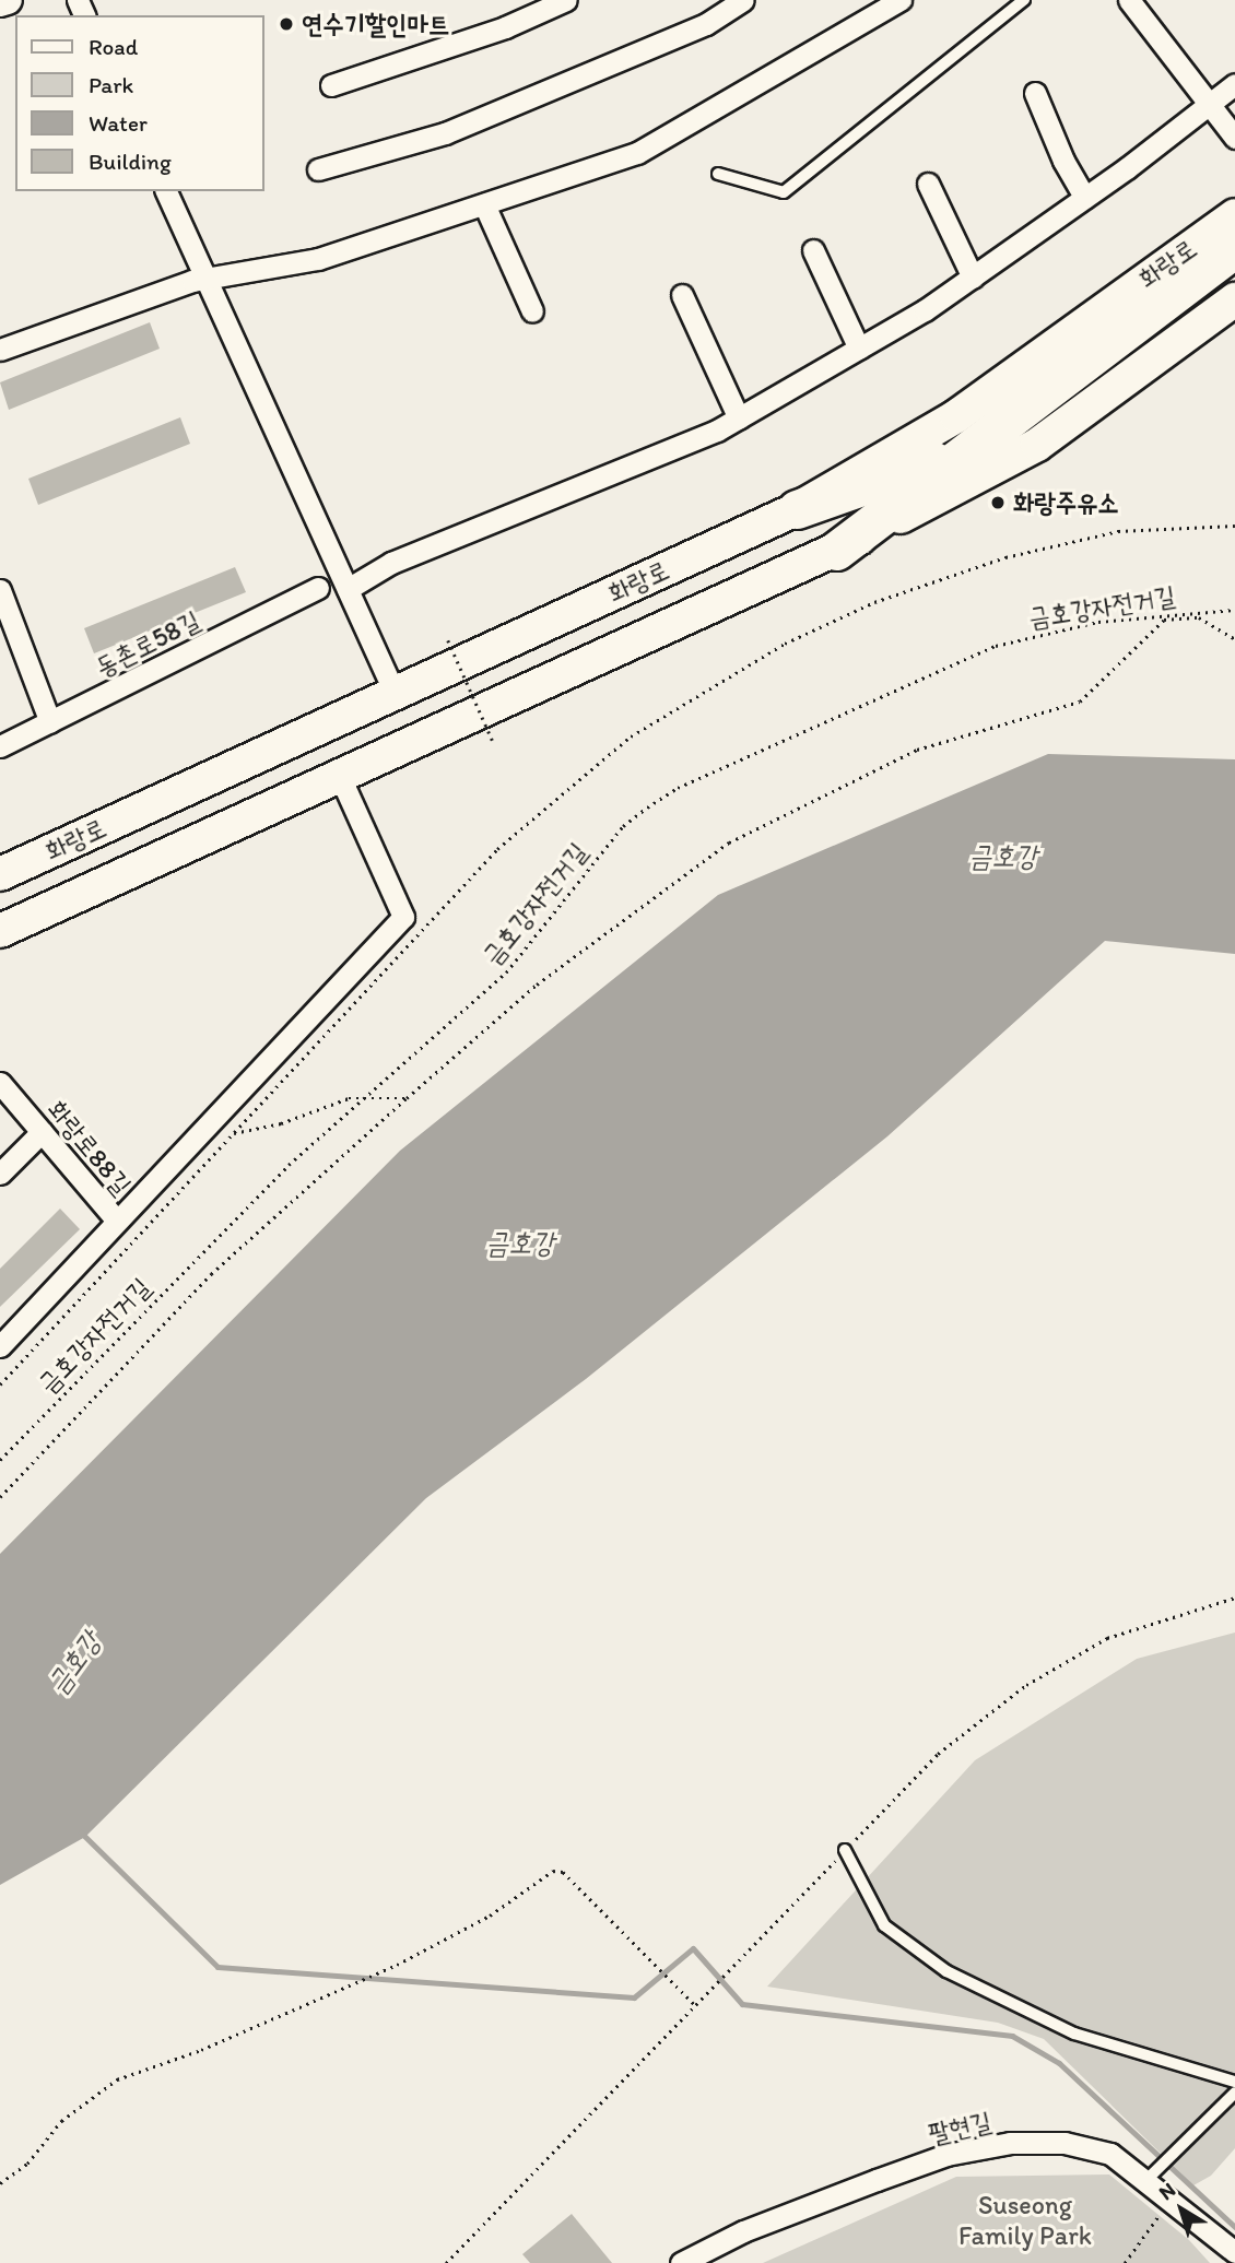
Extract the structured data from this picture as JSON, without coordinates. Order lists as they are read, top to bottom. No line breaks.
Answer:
{"streets":{"main road":["화랑로"],"street":["동촌로58길","화랑로88길","팔현길"],"path":["금호강자전거길"]},"water":["금호강"],"parks":["Suseong Family Park"],"places":["연수기할인마트","화랑주유소"],"legend":["Road","Park","Water","Building"],"north":"top left"}
